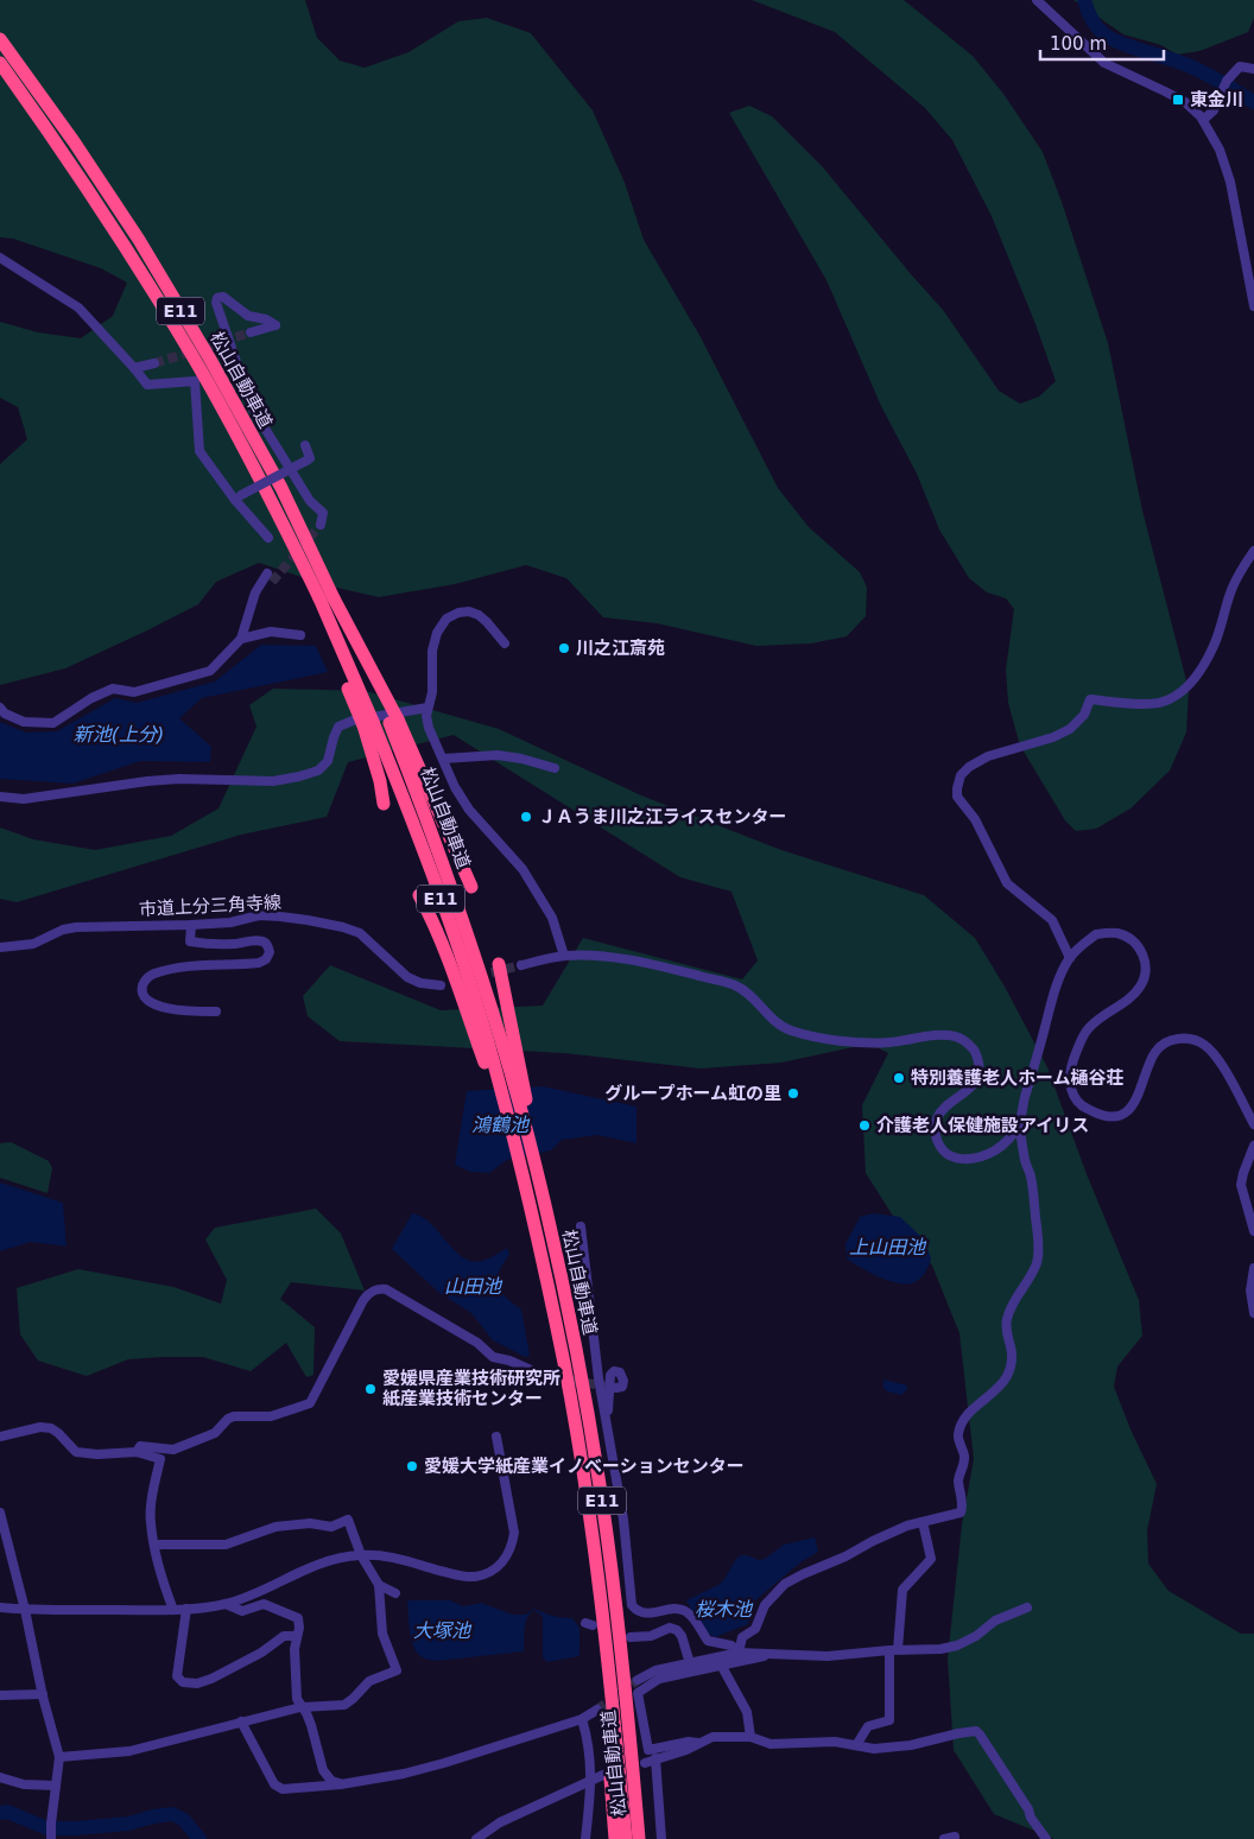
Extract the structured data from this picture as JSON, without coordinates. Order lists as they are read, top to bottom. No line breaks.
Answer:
{"streets":{"highway":["E11","松山自動車道"],"street":["市道上分三角寺線"]},"water":["新池(上分)","鴻鶴池","上山田池","山田池","桜木池","大塚池"],"places":{"transit":["東金川"],"other":["川之江斎苑","ＪＡうま川之江ライスセンター","特別養護老人ホーム樋谷荘","グループホーム虹の里","介護老人保健施設アイリス","愛媛県産業技術研究所 紙産業技術センター","愛媛大学紙産業イノベーションセンター"]},"scale_bar":"100 m"}
